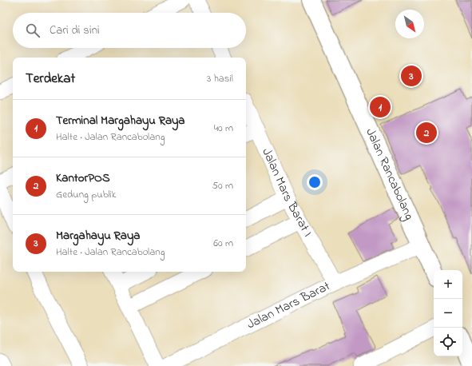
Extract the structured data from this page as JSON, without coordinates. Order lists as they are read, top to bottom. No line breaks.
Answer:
{"streets":{"street":["Jalan Rancabolang","Jalan Mars Barat I","Jalan Mars Barat"]},"crossings":[["Jalan Rancabolang","Jalan Mars Barat"],["Jalan Mars Barat I","Jalan Mars Barat"]],"north":"bottom right","page":{"search":"Cari di sini","heading":["Terdekat","3 hasil"],"pins":["3","1","2"],"list":[{"mark":"1","name":"Terminal Margahayu Raya","note":"Halte · Jalan Rancabolang","value":"40 m"},{"mark":"2","name":"KantorPOS","note":"Gedung publik","value":"50 m"},{"mark":"3","name":"Margahayu Raya","note":"Halte · Jalan Rancabolang","value":"60 m"}],"map_buttons":["+","−"]}}
